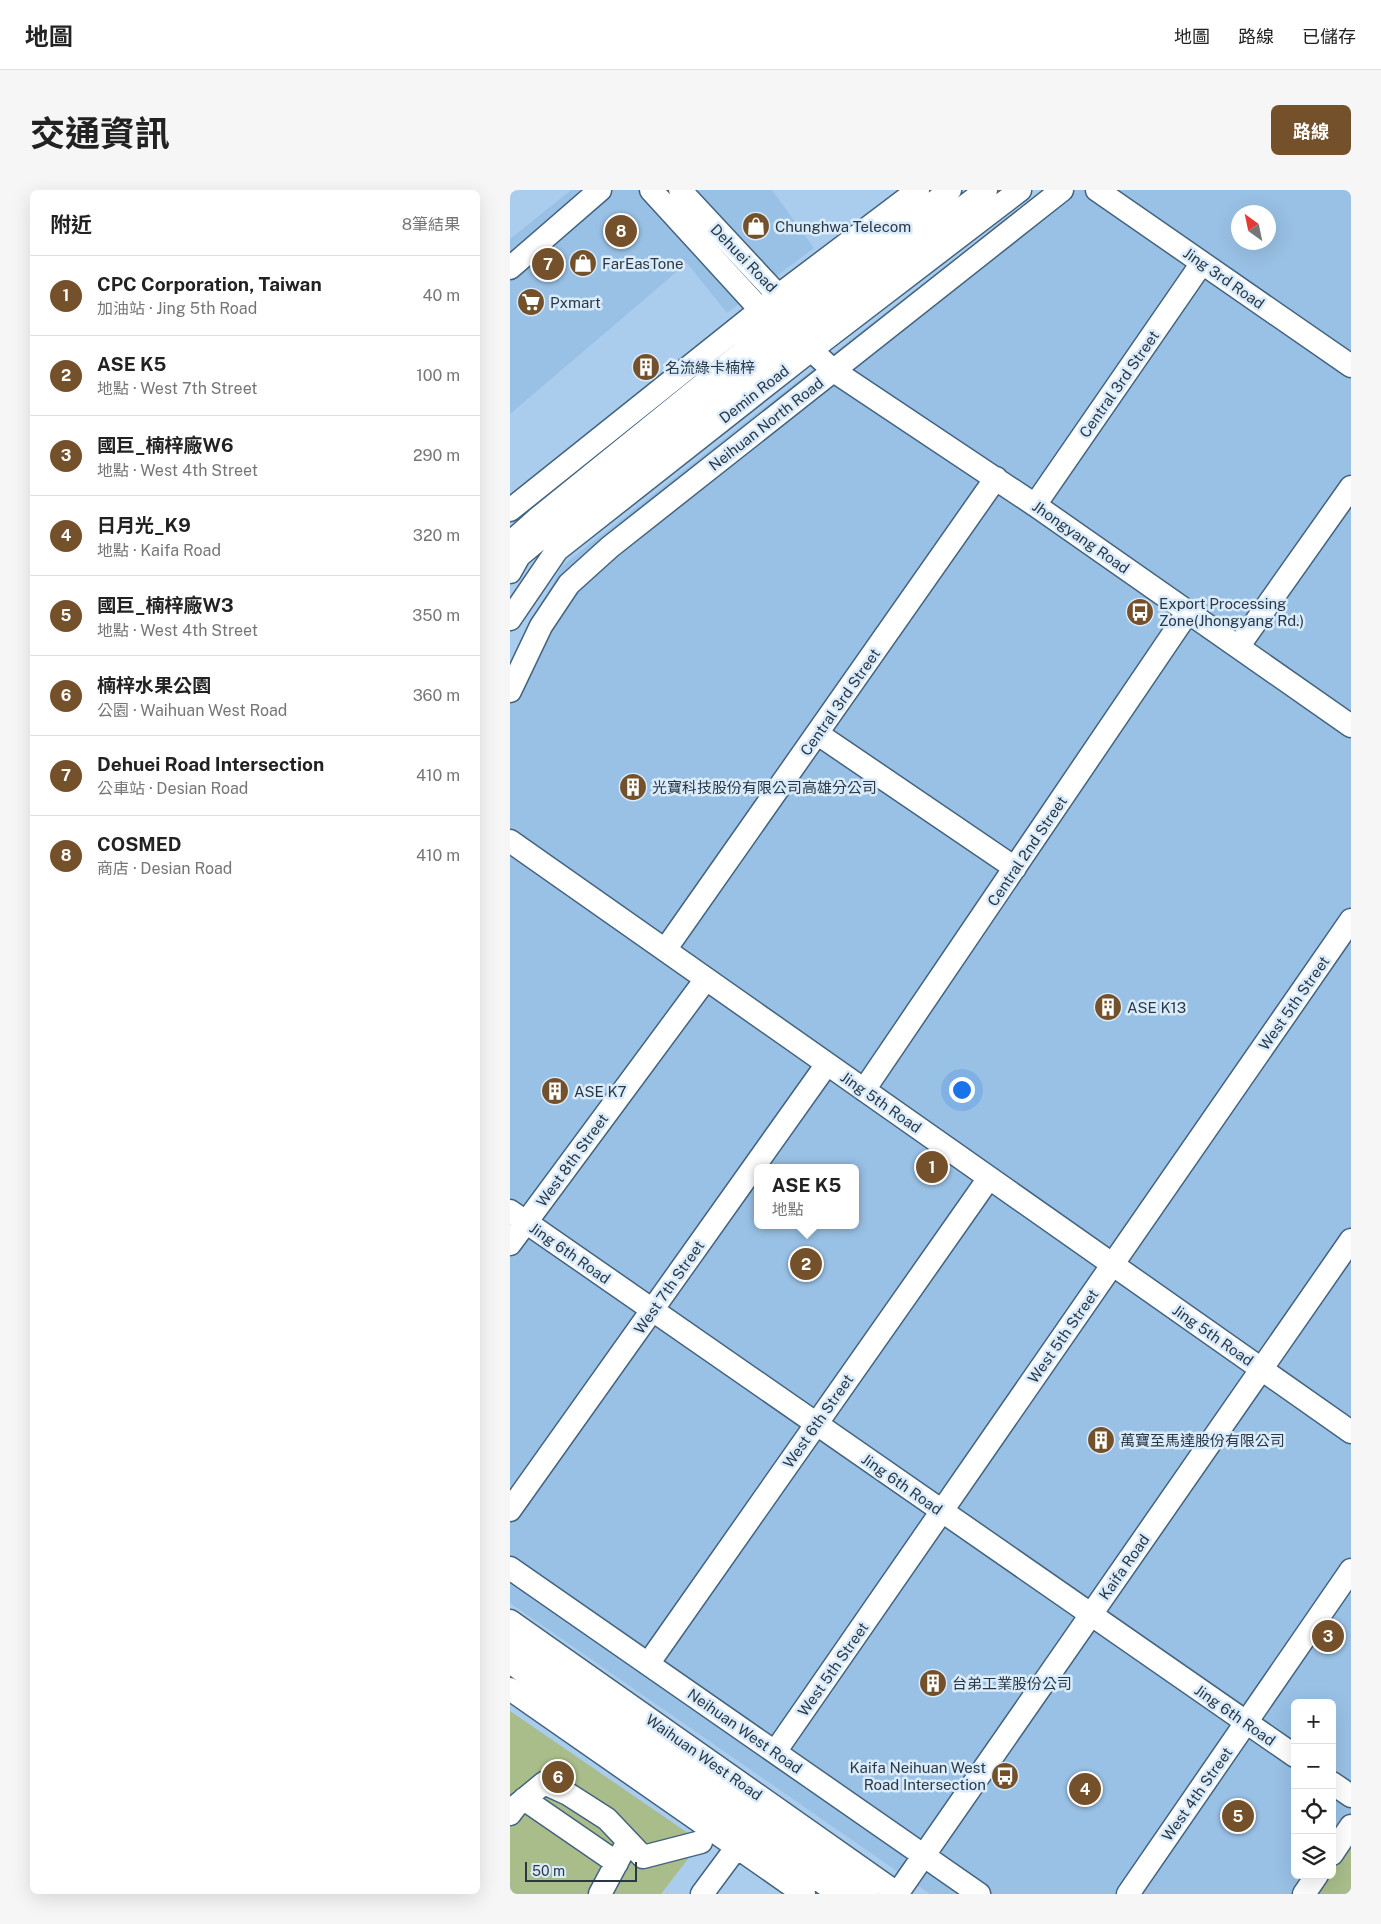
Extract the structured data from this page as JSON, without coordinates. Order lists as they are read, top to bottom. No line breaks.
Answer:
{"streets":{"street":["Dehuei Road","Jing 3rd Road","Central 3rd Street","Demin Road","Neihuan North Road","Jhongyang Road","Central 2nd Street","West 5th Street","Jing 5th Road","West 8th Street","Jing 6th Road","West 7th Street","West 6th Street","Kaifa Road","Neihuan West Road","Waihuan West Road","West 4th Street"]},"crossings":[["Dehuei Road","Demin Road"],["Dehuei Road","Jhongyang Road"],["Jing 3rd Road","Central 3rd Street"],["Central 3rd Street","Jhongyang Road"],["Central 3rd Street","Jing 5th Road"],["Demin Road","Jhongyang Road"],["Neihuan North Road","Jhongyang Road"],["Jhongyang Road","Central 2nd Street"],["Central 2nd Street","Jing 5th Road"],["West 5th Street","Jing 5th Road"],["West 5th Street","Jing 6th Road"],["West 5th Street","Neihuan West Road"],["Jing 5th Road","West 8th Street"],["Jing 5th Road","West 7th Street"],["Jing 5th Road","West 6th Street"],["Jing 5th Road","Kaifa Road"],["West 8th Street","Jing 6th Road"],["Jing 6th Road","West 7th Street"],["Jing 6th Road","West 6th Street"],["Jing 6th Road","Kaifa Road"],["Jing 6th Road","West 4th Street"],["West 6th Street","Neihuan West Road"],["Kaifa Road","Neihuan West Road"],["Kaifa Road","Waihuan West Road"]],"places":{"shop":["Chunghwa Telecom","FarEasTone"],"supermarket":["Pxmart"],"building":["名流綠卡楠梓","光寶科技股份有限公司高雄分公司","ASE K13","ASE K7","萬寶至馬達股份有限公司","台弟工業股份公司"],"bus stop":["Export Processing Zone(Jhongyang Rd.)","Kaifa Neihuan West Road Intersection"]},"scale_bar":"50 m","north":"top left","page":{"header":"地圖","nav":["地圖","路線","已儲存"],"title":"交通資訊","buttons":"路線","heading":["附近","8筆結果"],"pins":["8","7","1","2","3","6","4","5"],"list":[{"mark":"1","name":"CPC Corporation, Taiwan","note":"加油站 · Jing 5th Road","value":"40 m"},{"mark":"2","name":"ASE K5","note":"地點 · West 7th Street","value":"100 m"},{"mark":"3","name":"國巨_楠梓廠W6","note":"地點 · West 4th Street","value":"290 m"},{"mark":"4","name":"日月光_K9","note":"地點 · Kaifa Road","value":"320 m"},{"mark":"5","name":"國巨_楠梓廠W3","note":"地點 · West 4th Street","value":"350 m"},{"mark":"6","name":"楠梓水果公園","note":"公園 · Waihuan West Road","value":"360 m"},{"mark":"7","name":"Dehuei Road Intersection","note":"公車站 · Desian Road","value":"410 m"},{"mark":"8","name":"COSMED","note":"商店 · Desian Road","value":"410 m"}],"popup":["ASE K5","地點"],"map_buttons":["+","−"],"scale":"50 m"}}
